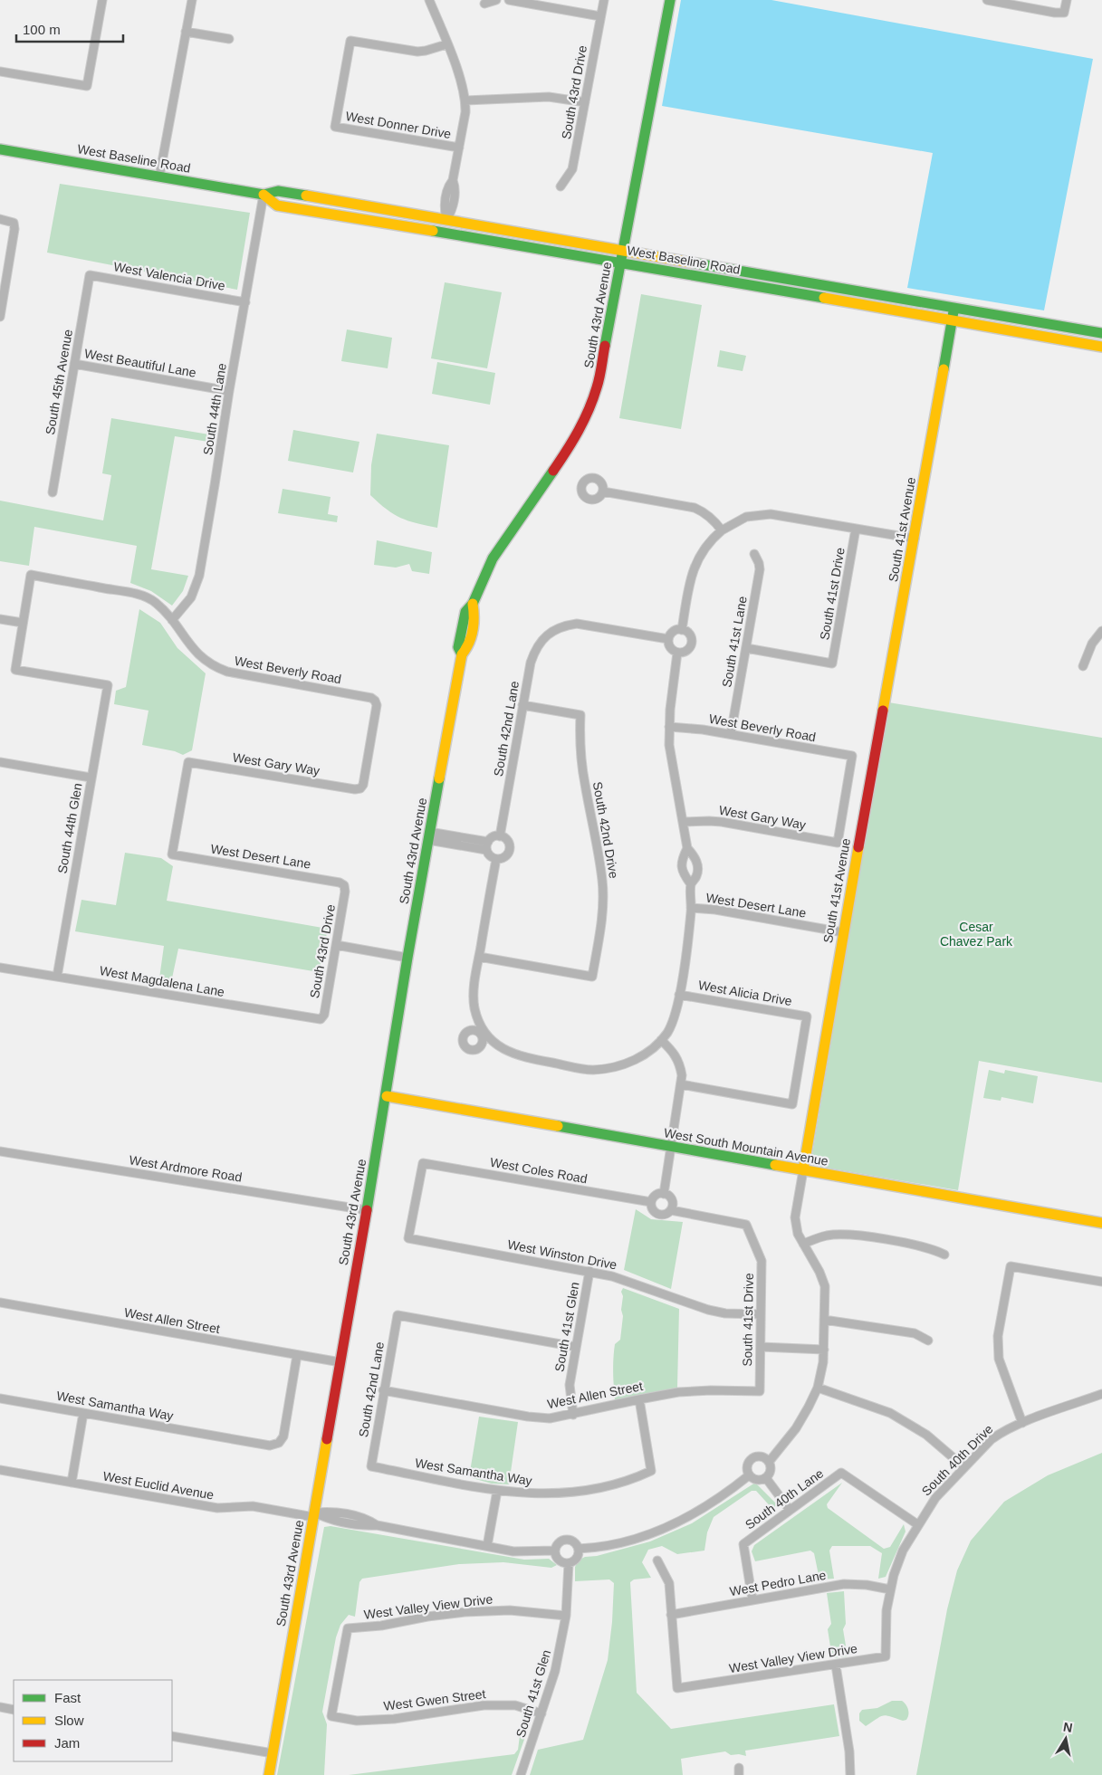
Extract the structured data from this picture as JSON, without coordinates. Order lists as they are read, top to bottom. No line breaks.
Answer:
{"streets":{"street":["South 43rd Drive","West Donner Drive","West Baseline Road","West Valencia Drive","South 43rd Avenue","West Beautiful Lane","South 45th Avenue","South 44th Lane","South 41st Avenue","South 41st Drive","South 41st Lane","West Beverly Road","South 42nd Lane","West Gary Way","South 44th Glen","South 42nd Drive","West Desert Lane","West Magdalena Lane","West Alicia Drive","West South Mountain Avenue","West Ardmore Road","West Coles Road","West Winston Drive","West Allen Street","South 41st Glen","West Samantha Way","South 40th Drive","West Euclid Avenue","South 40th Lane","West Pedro Lane","West Valley View Drive","West Gwen Street"]},"crossings":[["South 43rd Drive","West Desert Lane"],["South 43rd Drive","West Magdalena Lane"],["West Baseline Road","South 43rd Avenue"],["West Baseline Road","South 44th Lane"],["West Baseline Road","South 41st Avenue"],["West Valencia Drive","South 45th Avenue"],["West Valencia Drive","South 44th Lane"],["South 43rd Avenue","West South Mountain Avenue"],["South 43rd Avenue","West Ardmore Road"],["South 43rd Avenue","West Allen Street"],["South 43rd Avenue","West Euclid Avenue"],["West Beautiful Lane","South 45th Avenue"],["West Beautiful Lane","South 44th Lane"],["South 44th Lane","West Beverly Road"],["South 41st Avenue","West Desert Lane"],["South 41st Avenue","West South Mountain Avenue"],["South 41st Avenue","West Euclid Avenue"],["South 41st Drive","South 41st Lane"],["South 41st Drive","West Coles Road"],["South 41st Drive","West Winston Drive"],["South 41st Drive","West Allen Street"],["South 41st Lane","West Beverly Road"],["West Beverly Road","West Gary Way"],["West Beverly Road","South 44th Glen"],["South 42nd Lane","South 42nd Drive"],["South 42nd Lane","West Allen Street"],["South 42nd Lane","South 41st Glen"],["South 42nd Lane","West Samantha Way"],["West Gary Way","West Desert Lane"],["South 44th Glen","West Magdalena Lane"],["West Coles Road","West Winston Drive"],["West Winston Drive","South 41st Glen"],["West Allen Street","South 41st Glen"],["West Allen Street","West Samantha Way"],["South 41st Glen","West Euclid Avenue"],["South 41st Glen","West Valley View Drive"],["South 41st Glen","West Gwen Street"],["South 40th Drive","South 40th Lane"],["South 40th Drive","West Pedro Lane"],["South 40th Drive","West Valley View Drive"],["South 40th Lane","West Pedro Lane"],["West Pedro Lane","West Valley View Drive"],["West Valley View Drive","West Gwen Street"]],"parks":["Cesar Chavez Park"],"legend":["Fast","Slow","Jam"],"scale_bar":"100 m","north":"top"}
